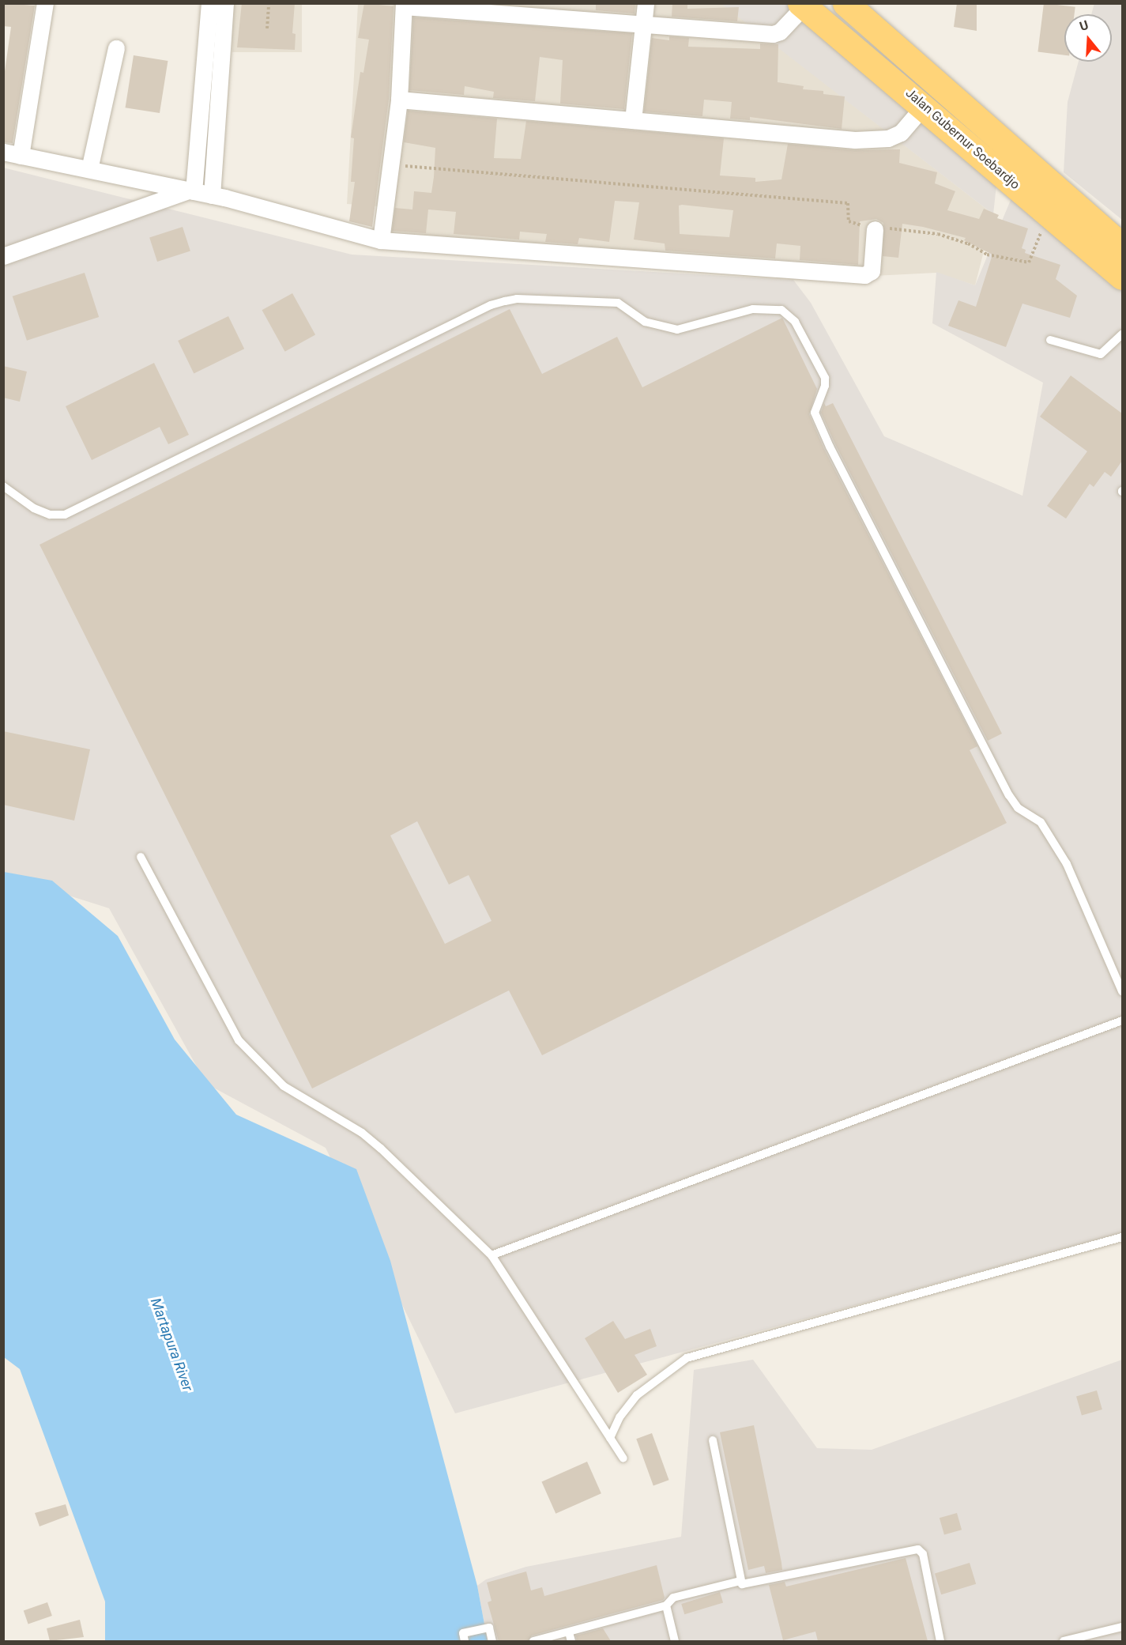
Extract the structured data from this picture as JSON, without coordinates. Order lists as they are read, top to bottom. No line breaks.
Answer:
{"streets":{"highway":["Jalan Gubernur Soebardjo"]},"water":["Martapura River"],"north":"top"}
